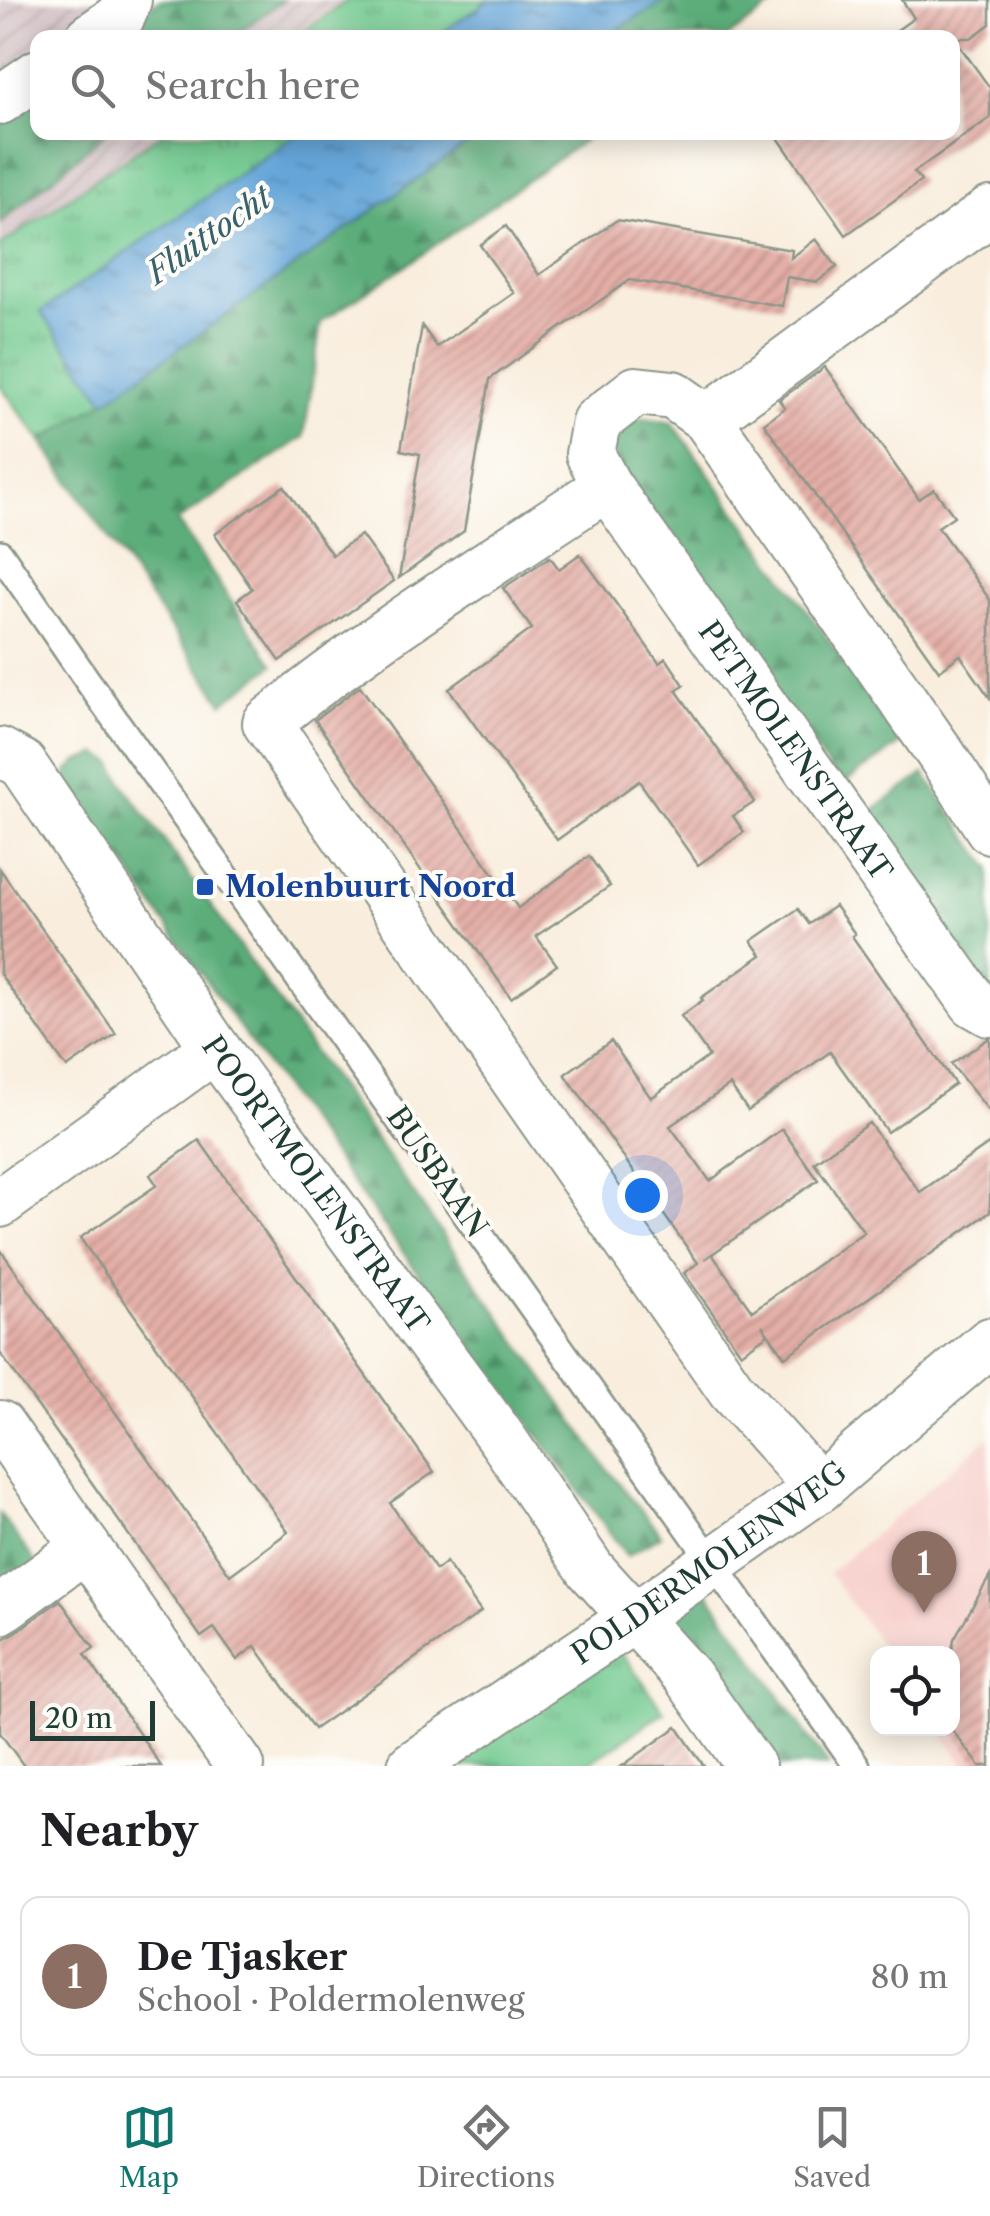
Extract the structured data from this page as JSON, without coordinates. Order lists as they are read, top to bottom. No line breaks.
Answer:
{"streets":{"street":["PETMOLENSTRAAT","POORTMOLENSTRAAT","POLDERMOLENWEG"],"lane":["BUSBAAN"]},"crossings":[["BUSBAAN","POLDERMOLENWEG"],["POORTMOLENSTRAAT","POLDERMOLENWEG"]],"water":["Fluittocht"],"places":{"transit":["Molenbuurt Noord"]},"scale_bar":"20 m","page":{"search":"Search here","pins":"1","scale":"20 m","heading":"Nearby","list":[{"mark":"1","name":"De Tjasker","note":"School · Poldermolenweg","value":"80 m"}],"nav":["Map","Directions","Saved"]}}
